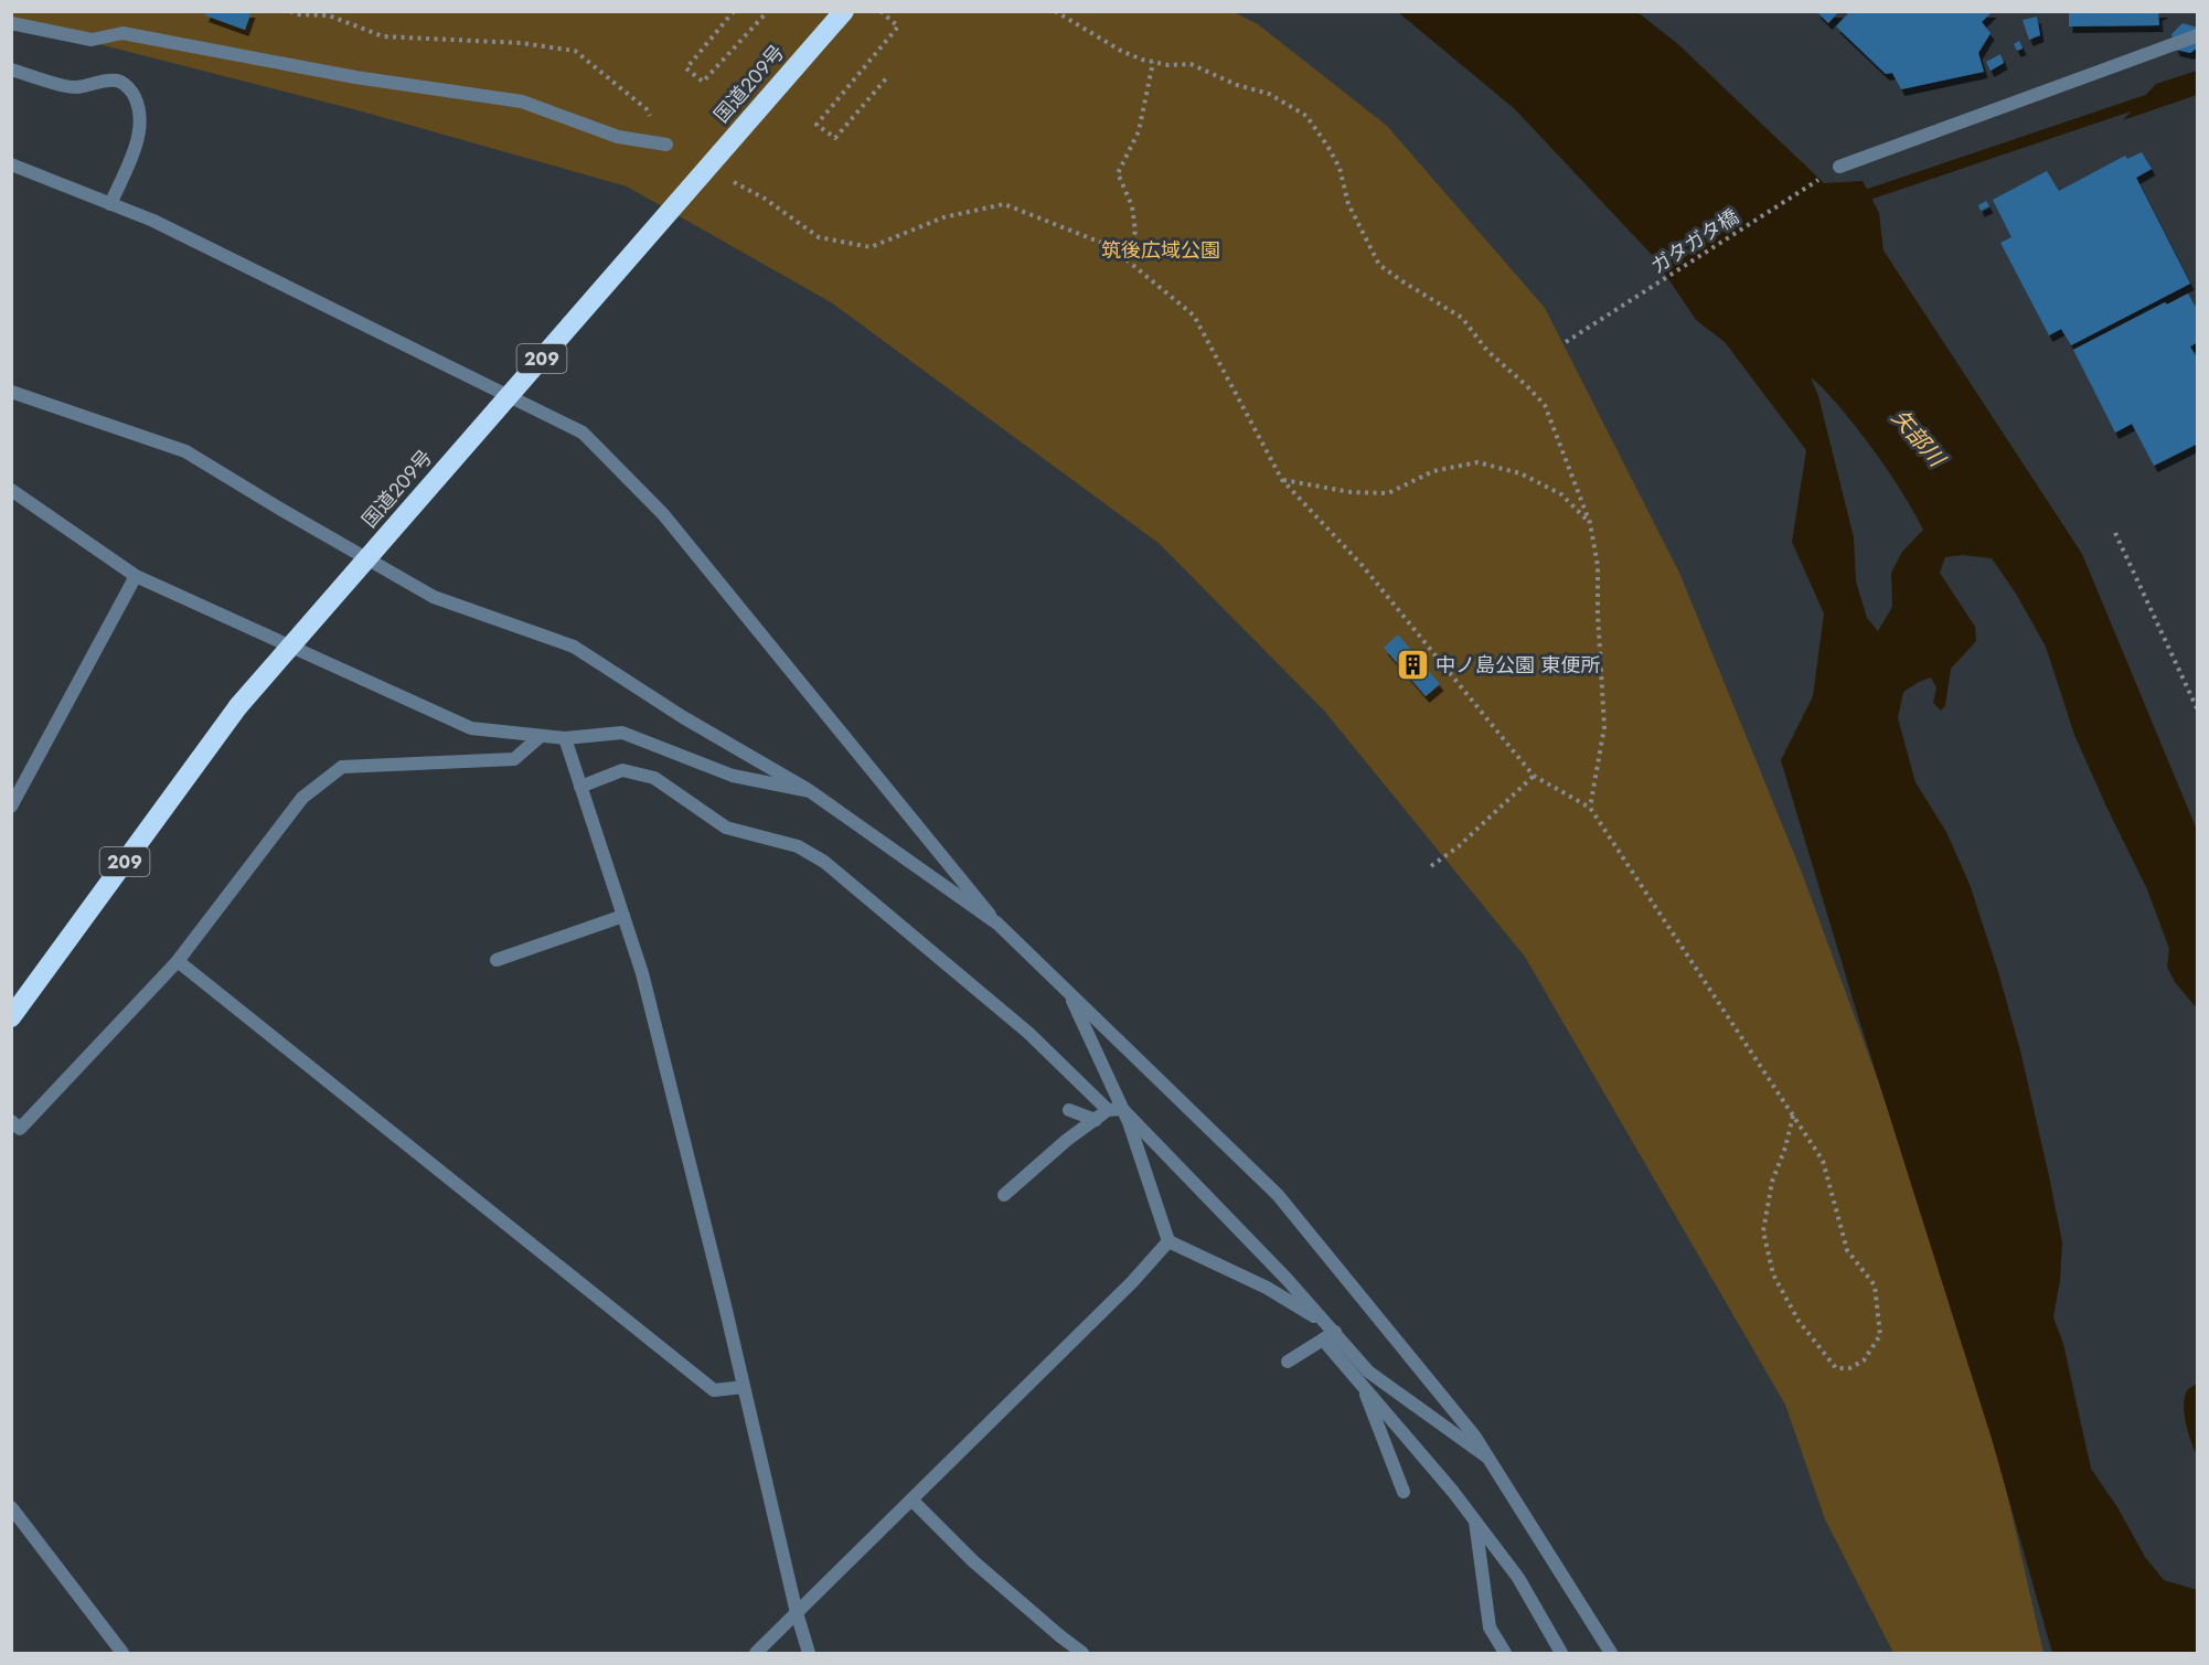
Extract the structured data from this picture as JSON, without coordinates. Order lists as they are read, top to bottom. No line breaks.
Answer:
{"streets":{"highway":["国道209号","209"],"path":["ガタガタ橋"]},"water":["矢部川"],"parks":["筑後広域公園"],"places":{"building":["中ノ島公園 東便所"]}}
